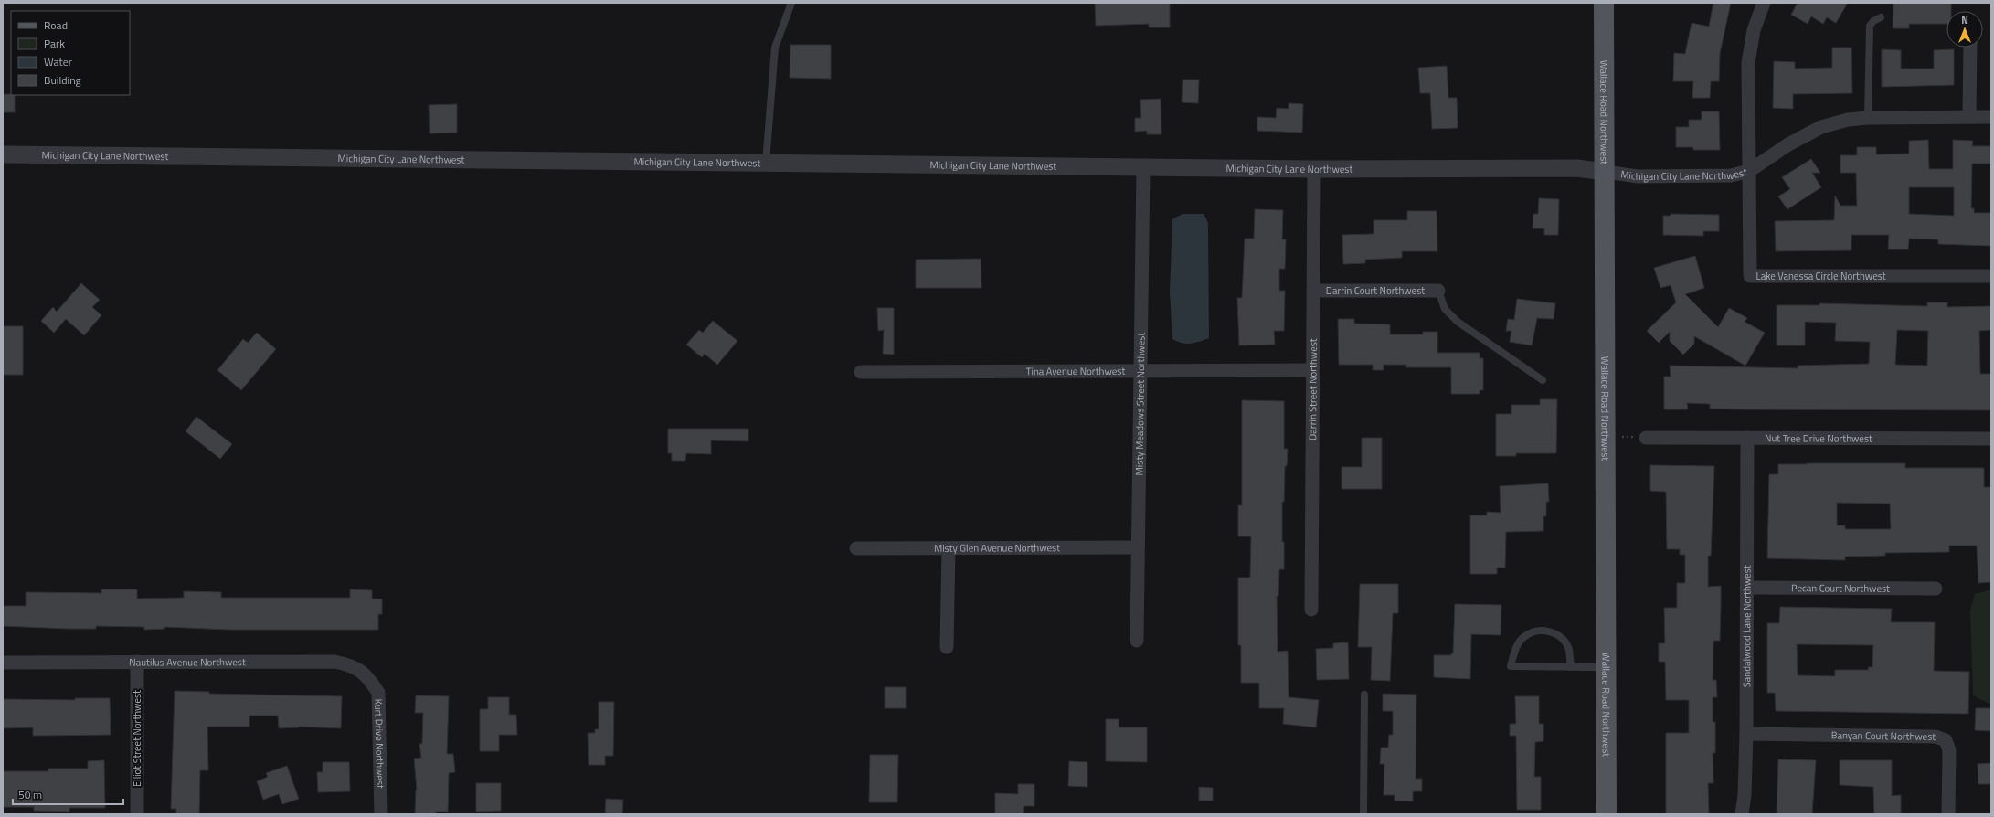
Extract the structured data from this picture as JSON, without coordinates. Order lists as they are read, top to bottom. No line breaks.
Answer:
{"streets":{"main road":["Wallace Road Northwest"],"street":["Michigan City Lane Northwest","Lake Vanessa Circle Northwest","Darrin Court Northwest","Tina Avenue Northwest","Darrin Street Northwest","Misty Meadows Street Northwest","Nut Tree Drive Northwest","Misty Glen Avenue Northwest","Pecan Court Northwest","Sandalwood Lane Northwest","Nautilus Avenue Northwest","Banyan Court Northwest","Elliot Street Northwest","Kurt Drive Northwest"]},"crossings":[["Wallace Road Northwest","Michigan City Lane Northwest"],["Michigan City Lane Northwest","Lake Vanessa Circle Northwest"],["Michigan City Lane Northwest","Darrin Street Northwest"],["Michigan City Lane Northwest","Misty Meadows Street Northwest"],["Darrin Court Northwest","Darrin Street Northwest"],["Tina Avenue Northwest","Darrin Street Northwest"],["Tina Avenue Northwest","Misty Meadows Street Northwest"],["Misty Meadows Street Northwest","Misty Glen Avenue Northwest"],["Nut Tree Drive Northwest","Sandalwood Lane Northwest"],["Pecan Court Northwest","Sandalwood Lane Northwest"],["Sandalwood Lane Northwest","Banyan Court Northwest"],["Nautilus Avenue Northwest","Elliot Street Northwest"],["Nautilus Avenue Northwest","Kurt Drive Northwest"]],"legend":["Road","Park","Water","Building"],"scale_bar":"50 m","north":"top"}
